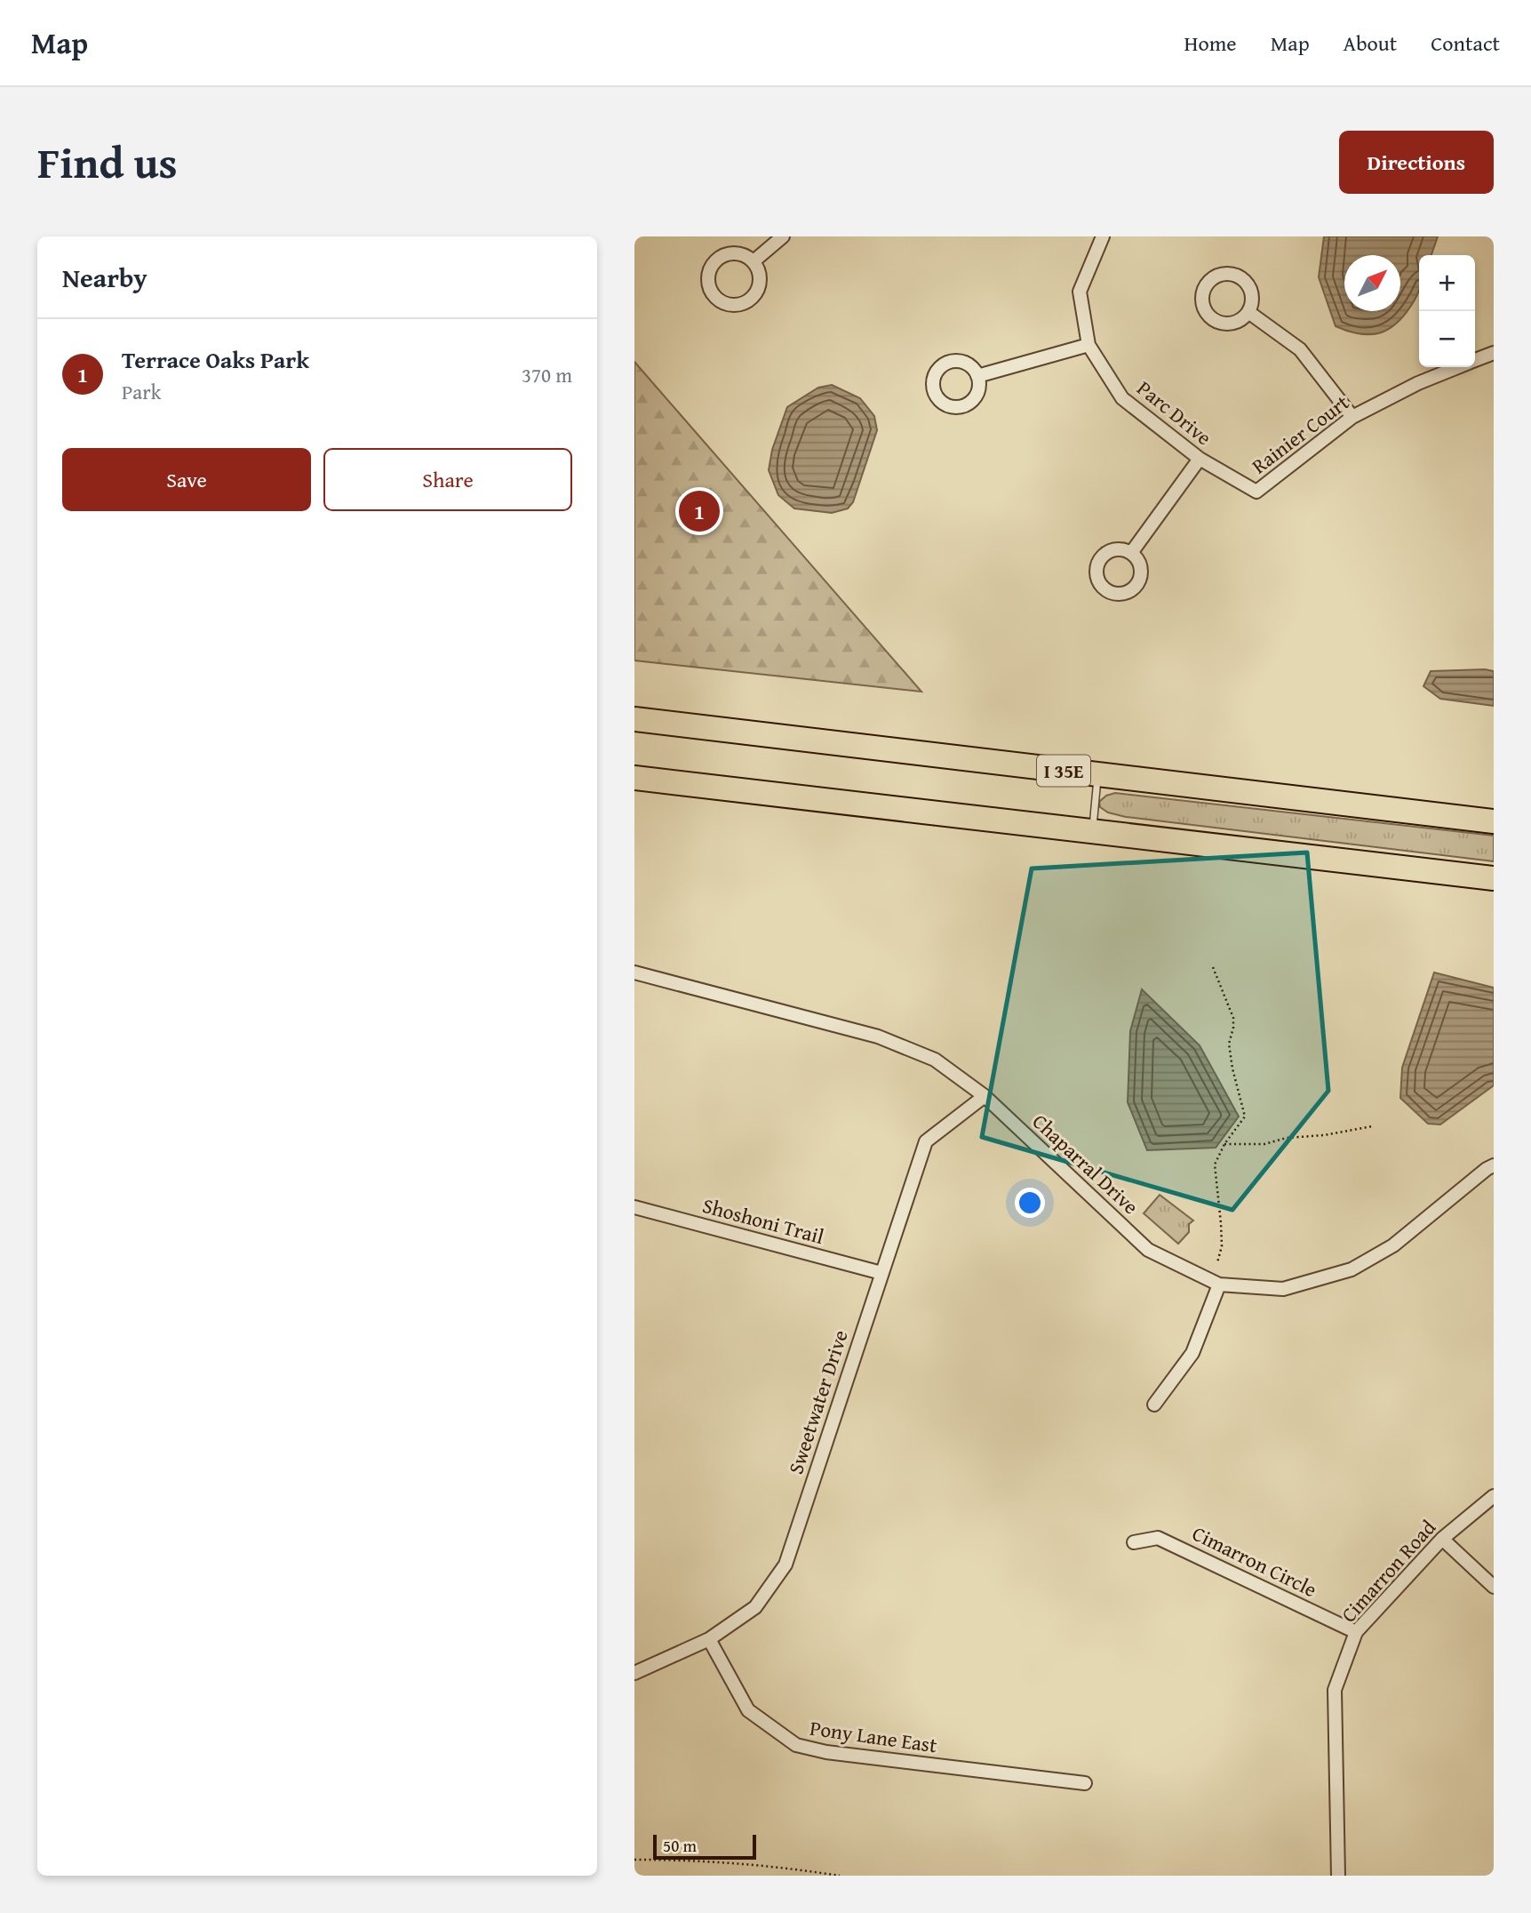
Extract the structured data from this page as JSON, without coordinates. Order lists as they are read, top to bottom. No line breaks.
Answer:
{"streets":{"highway":["I 35E"],"street":["Parc Drive","Rainier Court","Chaparral Drive","Shoshoni Trail","Sweetwater Drive","Cimarron Circle","Cimarron Road","Pony Lane East"]},"crossings":[["Parc Drive","Rainier Court"],["Chaparral Drive","Sweetwater Drive"],["Shoshoni Trail","Sweetwater Drive"],["Sweetwater Drive","Pony Lane East"],["Cimarron Circle","Cimarron Road"]],"scale_bar":"50 m","north":"top right","page":{"header":"Map","nav":["Home","Map","About","Contact"],"title":"Find us","buttons":["Directions",["Save","Share"]],"heading":"Nearby","map_buttons":["+","−"],"list":[{"mark":"1","name":"Terrace Oaks Park","note":"Park","value":"370 m"}],"pins":"1","scale":"50 m"}}
